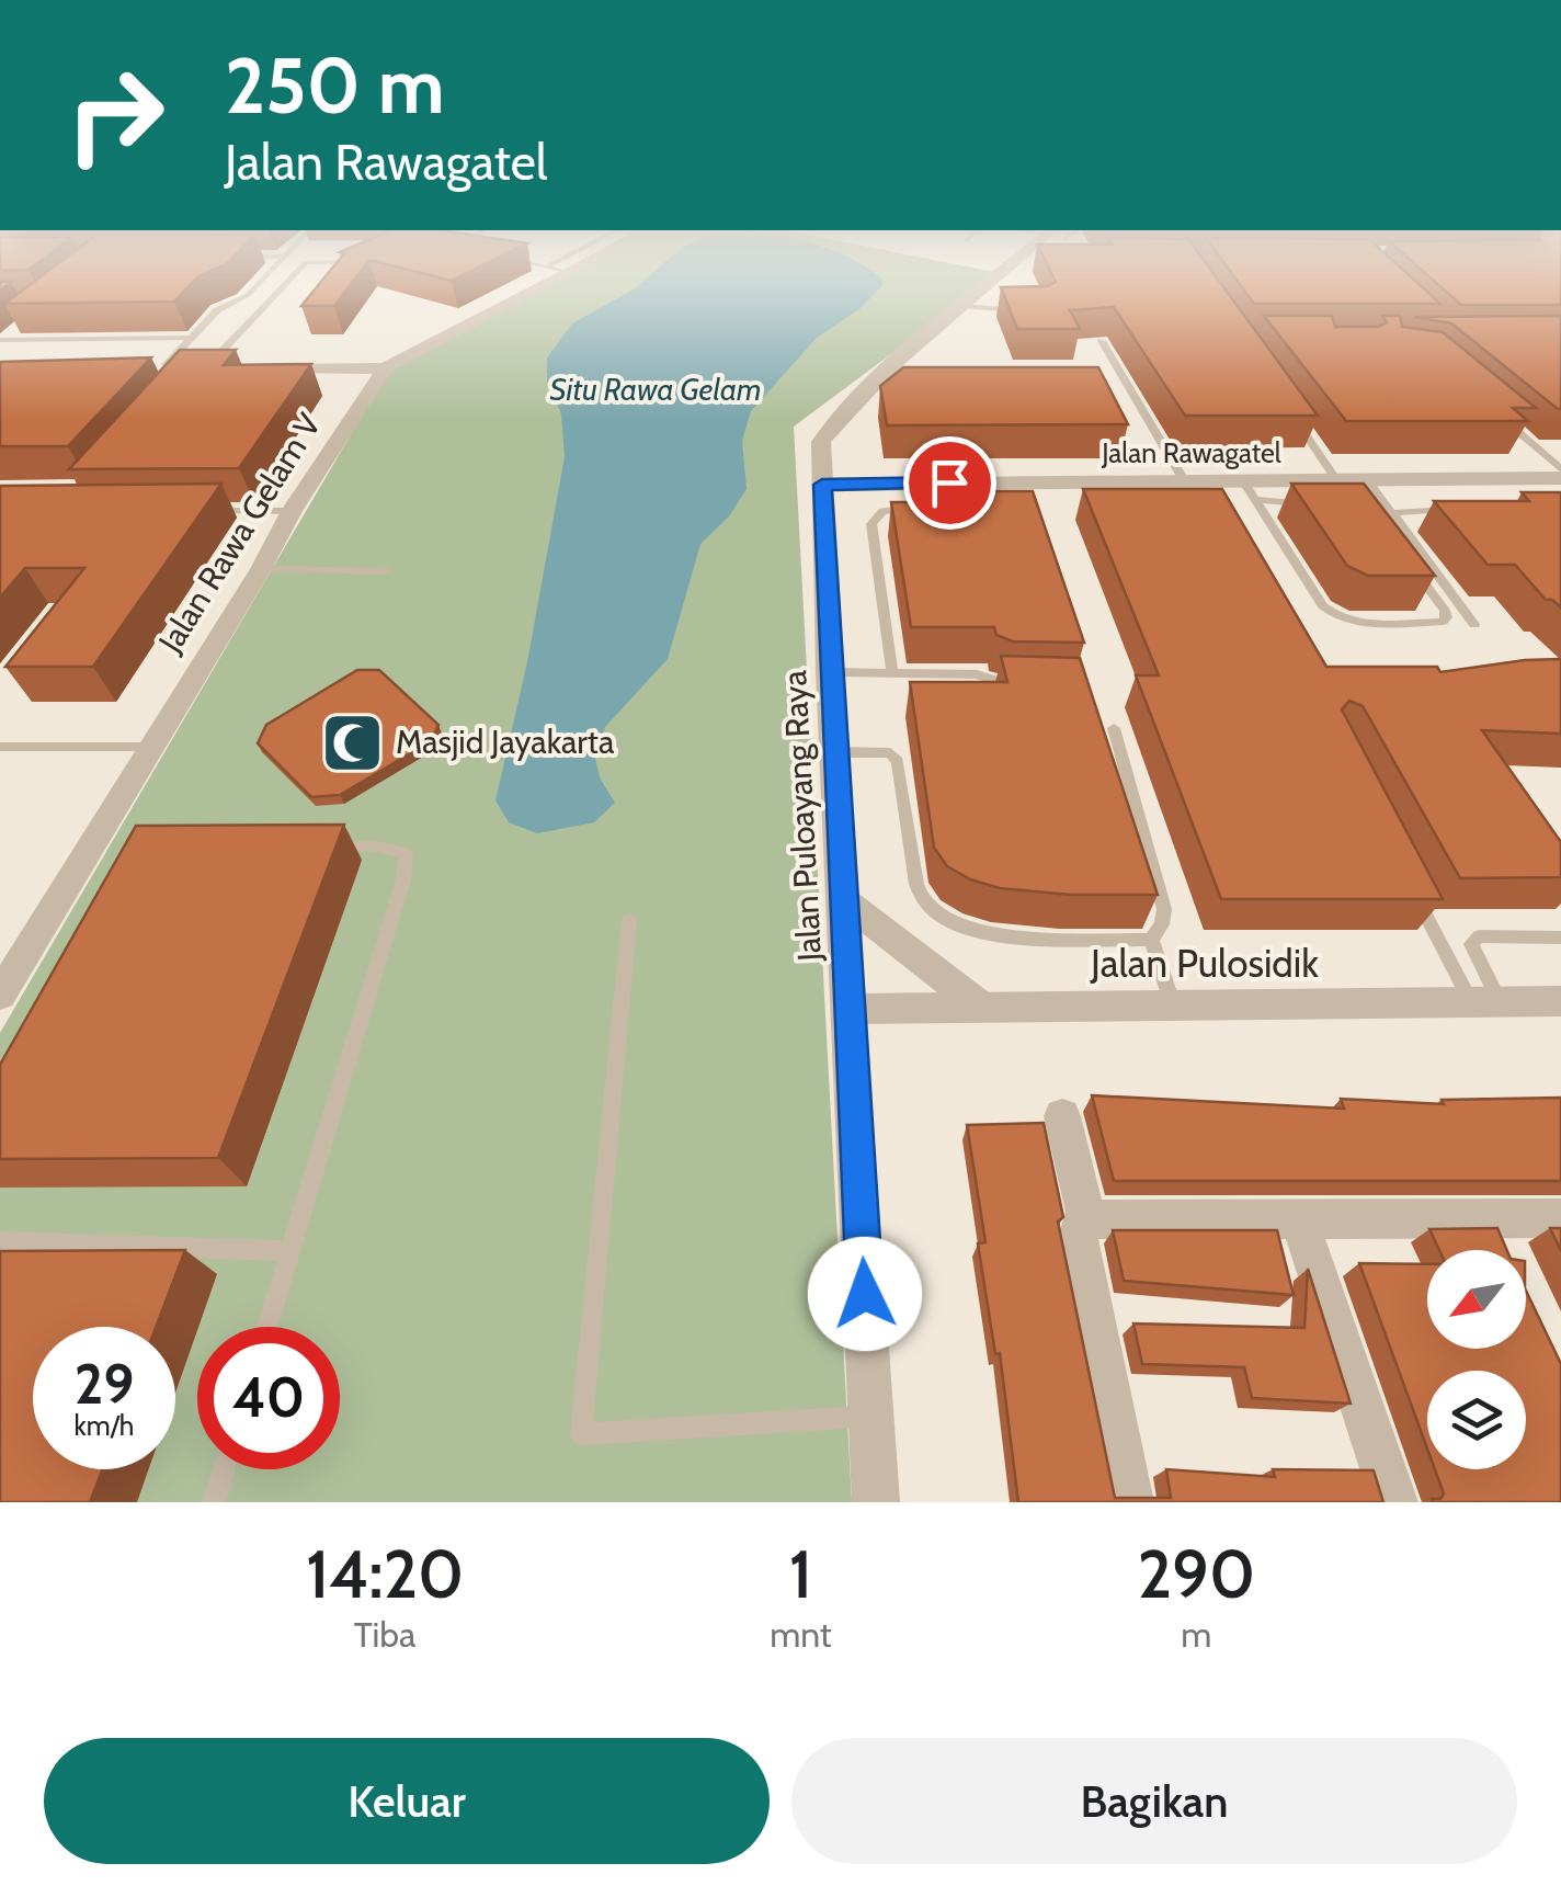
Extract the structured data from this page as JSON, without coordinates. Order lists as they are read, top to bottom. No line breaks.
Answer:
{"streets":{"street":["Jalan Rawagatel","Jalan Rawa Gelam V","Jalan Puloayang Raya","Jalan Pulosidik"]},"crossings":[["Jalan Rawagatel","Jalan Puloayang Raya"],["Jalan Puloayang Raya","Jalan Pulosidik"]],"water":["Situ Rawa Gelam"],"places":{"mosque":["Masjid Jayakarta"]},"north":"bottom left","page":{"turn":["250 m","Jalan Rawagatel"],"speed":"29 km/h","limit":"40","eta":["14:20","Tiba","1","mnt","290","m"],"buttons":["Keluar","Bagikan"]}}
